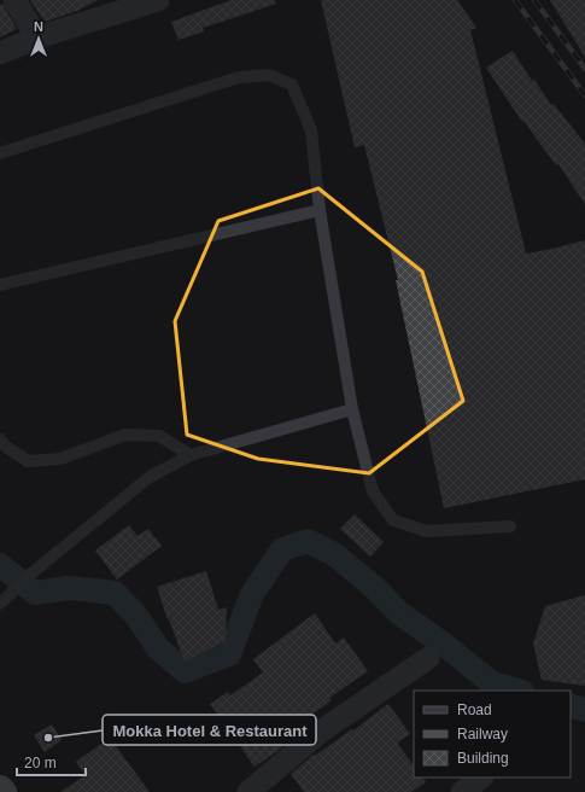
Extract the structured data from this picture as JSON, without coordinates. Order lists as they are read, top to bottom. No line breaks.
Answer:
{"places":["Mokka Hotel & Restaurant"],"legend":["Road","Railway","Building"],"scale_bar":"20 m","north":"top"}
